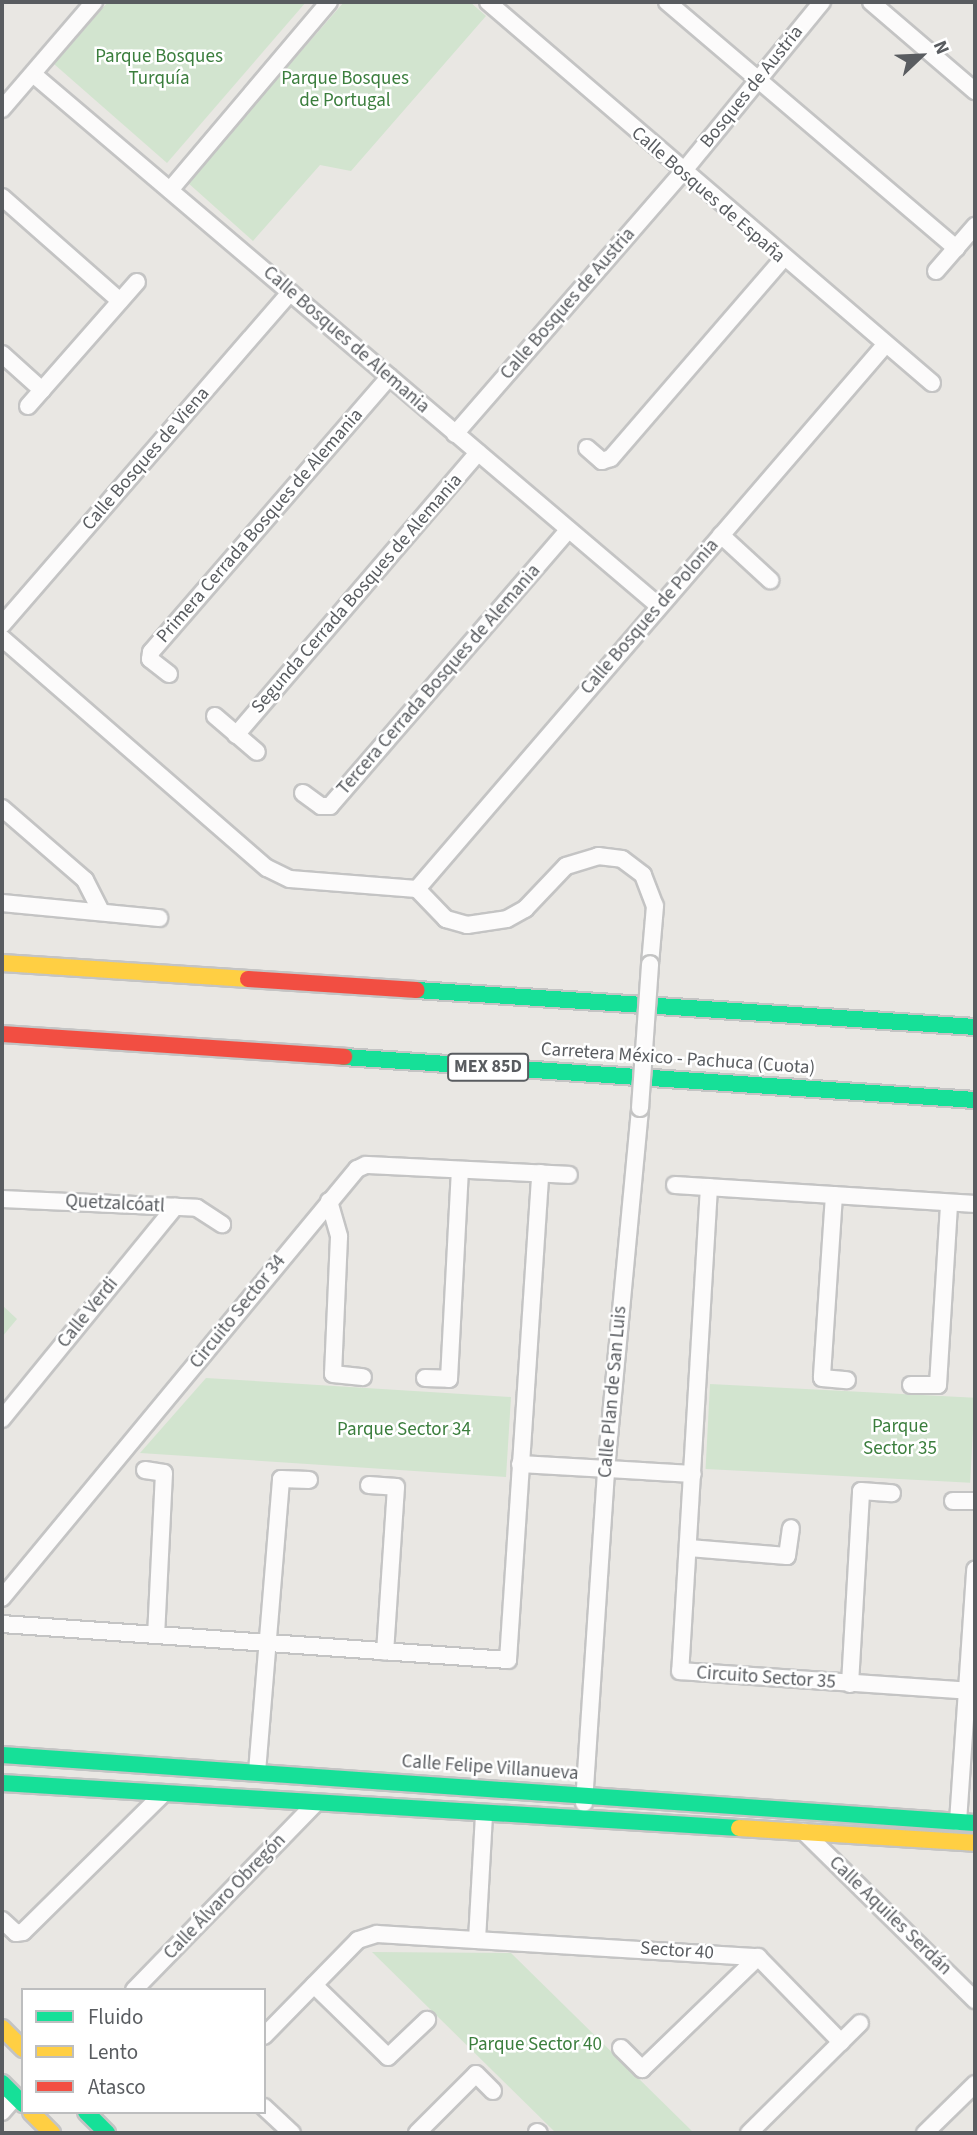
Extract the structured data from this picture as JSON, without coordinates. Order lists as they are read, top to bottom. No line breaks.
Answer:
{"streets":{"main road":["Carretera México - Pachuca (Cuota)","MEX 85D","Calle Felipe Villanueva"],"street":["Bosques de Austria","Calle Bosques de España","Calle Bosques de Austria","Calle Bosques de Alemania","Calle Bosques de Viena","Primera Cerrada Bosques de Alemania","Segunda Cerrada Bosques de Alemania","Calle Bosques de Polonia","Tercera Cerrada Bosques de Alemania","Quetzalcóatl","Circuito Sector 34","Calle Verdi","Calle Plan de San Luis","Circuito Sector 35","Calle Álvaro Obregón","Calle Aquiles Serdán","Sector 40"]},"crossings":[["Bosques de Austria","Calle Bosques de España"],["Bosques de Austria","Calle Bosques de Austria"],["Calle Bosques de España","Calle Bosques de Austria"],["Calle Bosques de España","Calle Bosques de Polonia"],["Calle Bosques de Austria","Calle Bosques de Alemania"],["Calle Bosques de Alemania","Calle Bosques de Viena"],["Calle Bosques de Alemania","Primera Cerrada Bosques de Alemania"],["Calle Bosques de Alemania","Segunda Cerrada Bosques de Alemania"],["Calle Bosques de Alemania","Calle Bosques de Polonia"],["Calle Bosques de Alemania","Tercera Cerrada Bosques de Alemania"],["Calle Bosques de Polonia","Calle Plan de San Luis"],["Quetzalcóatl","Calle Verdi"],["Calle Plan de San Luis","Calle Felipe Villanueva"]],"parks":["Parque Bosques Turquía","Parque Bosques de Portugal","Parque Sector 35","Parque Sector 34","Parque Sector 40"],"legend":["Fluido","Lento","Atasco"],"north":"top right"}
